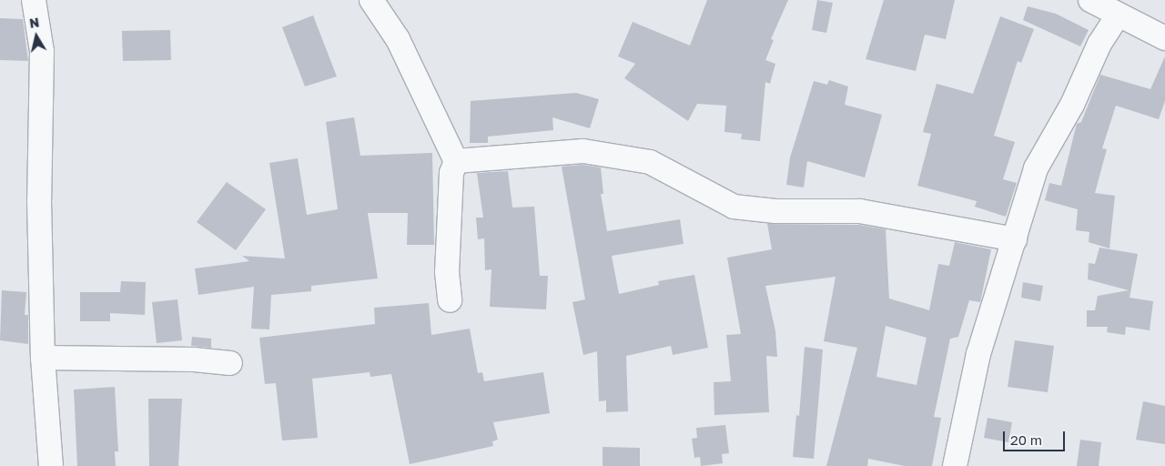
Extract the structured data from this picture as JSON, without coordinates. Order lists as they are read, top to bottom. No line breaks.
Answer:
{"scale_bar":"20 m","north":"top"}
